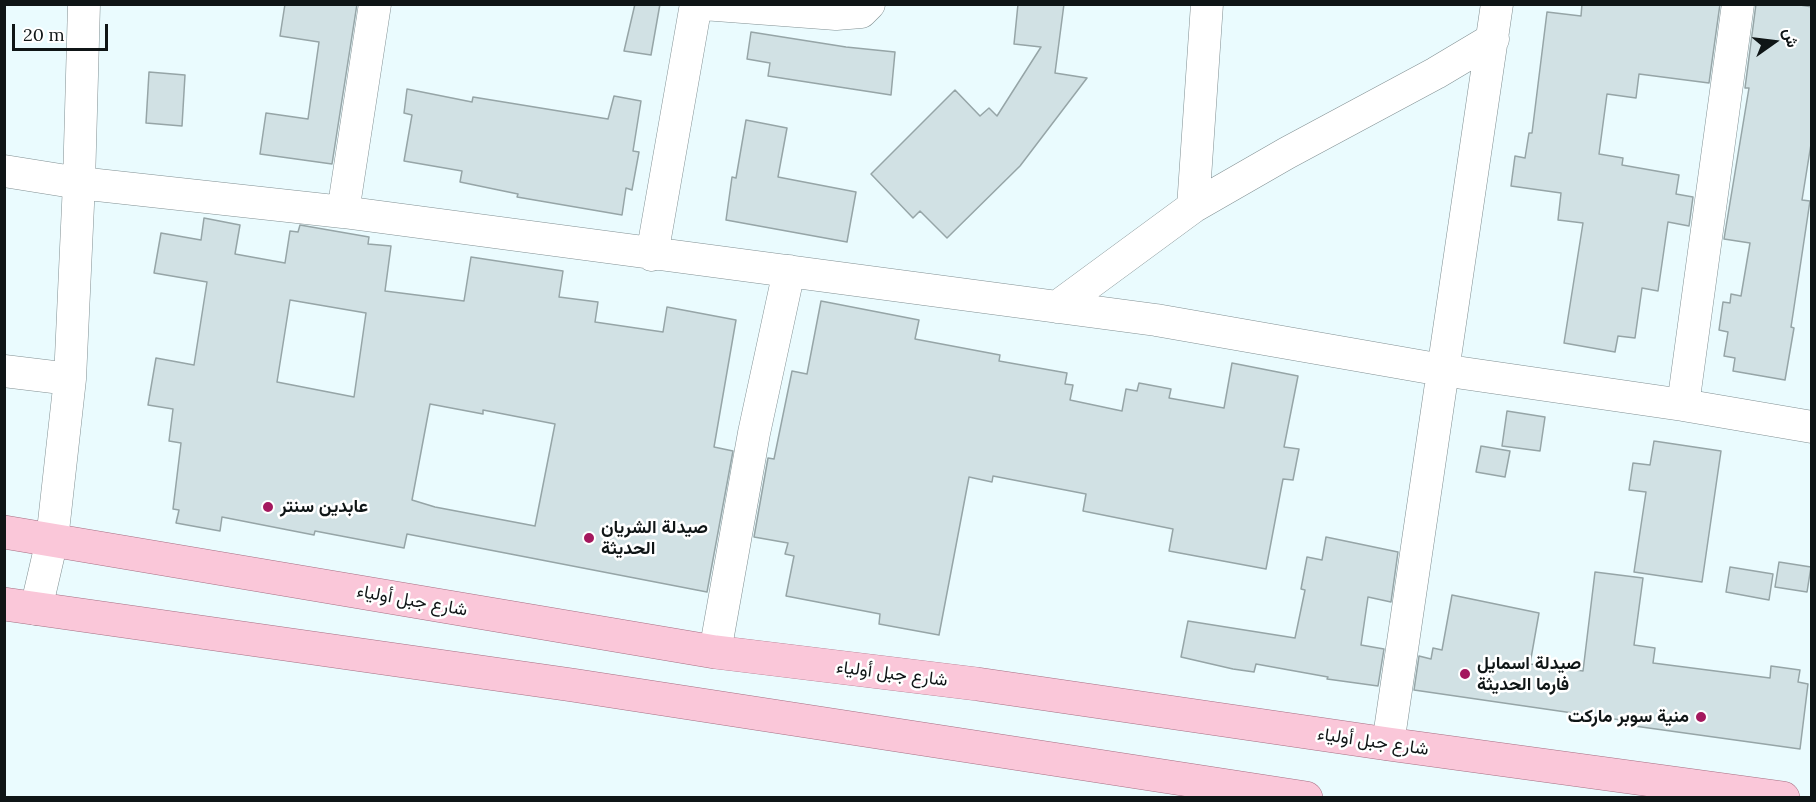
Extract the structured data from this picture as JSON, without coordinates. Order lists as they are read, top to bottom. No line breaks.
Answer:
{"streets":{"main road":["شارع جبل أولياء"]},"places":["عابدين سنتر","صيدلة الشريان الحديثة","صيدلة اسمايل فارما الحديثة","منية سوبر ماركت"],"scale_bar":"20 m","north":"right"}
